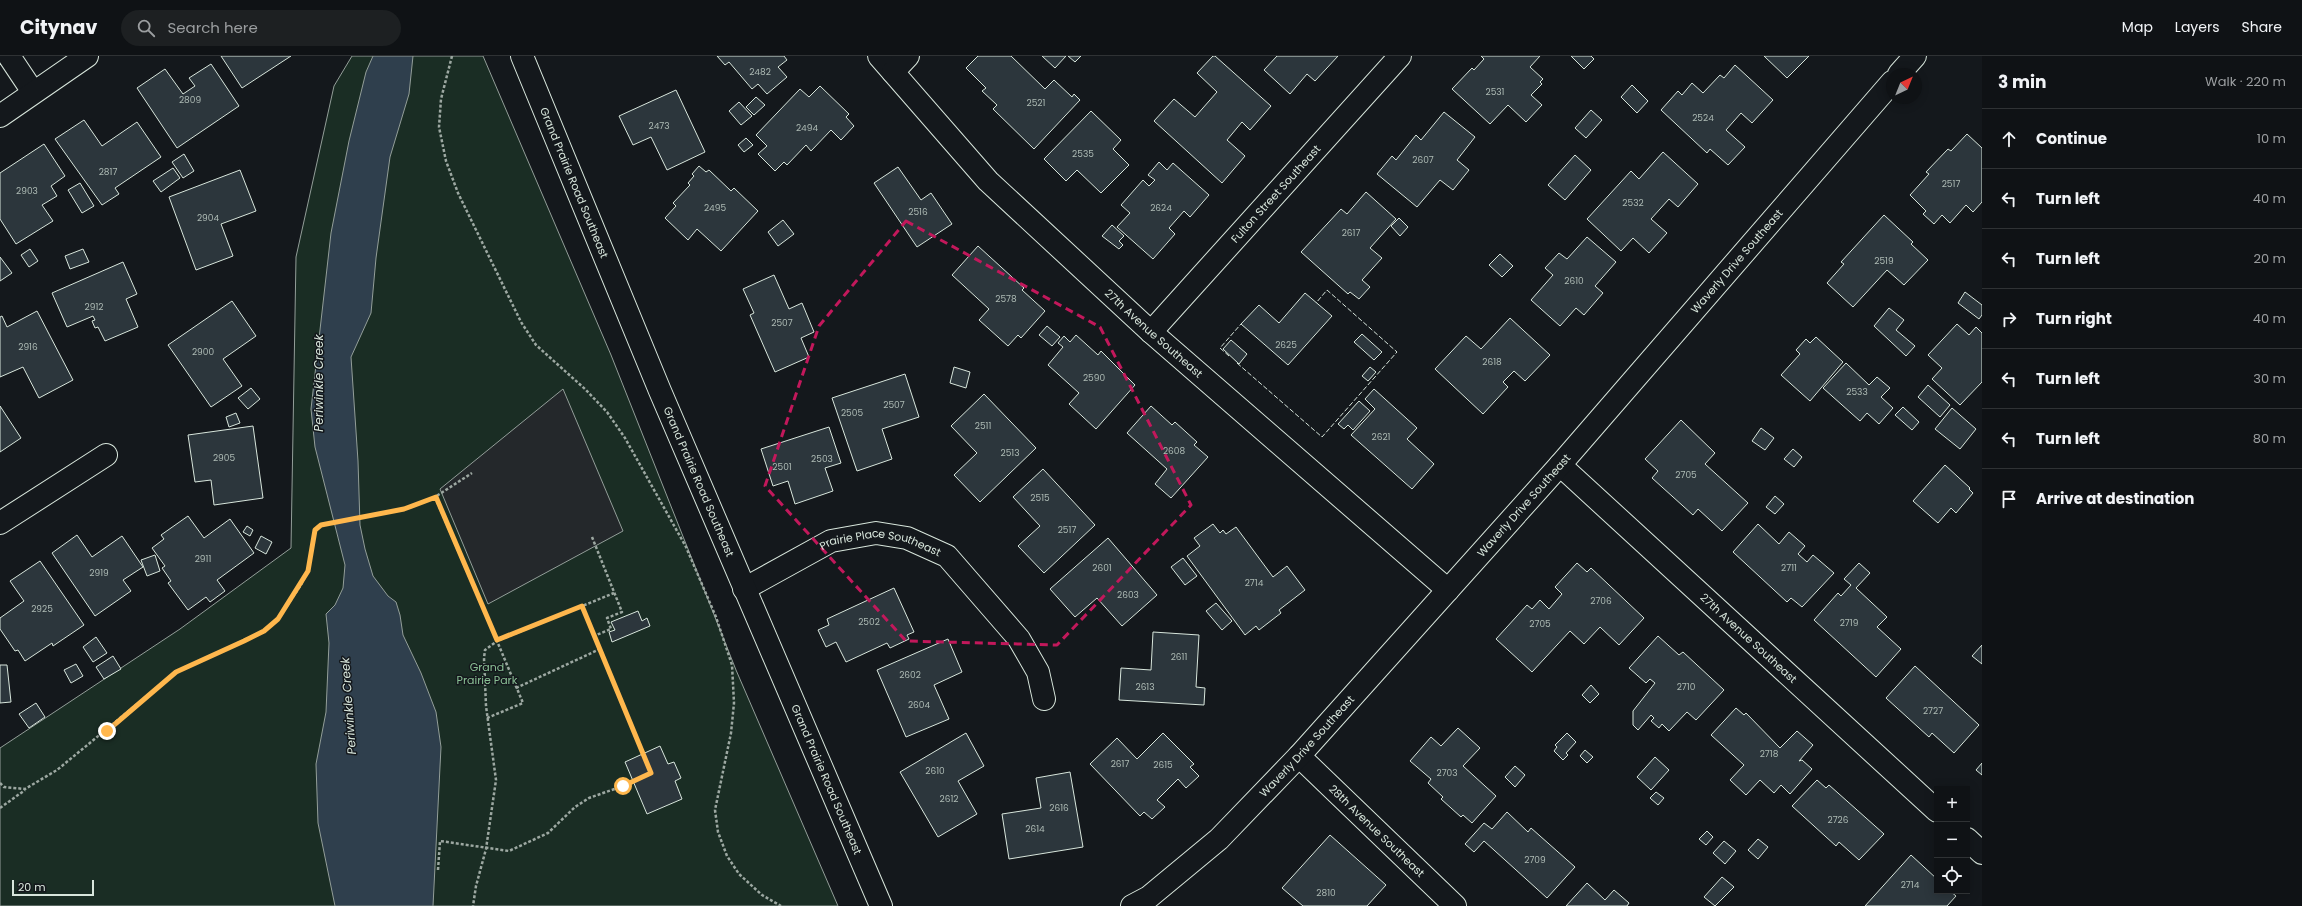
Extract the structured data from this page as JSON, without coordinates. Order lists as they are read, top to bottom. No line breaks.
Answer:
{"streets":{"street":["Grand Prairie Road Southeast","Fulton Street Southeast","Waverly Drive Southeast","27th Avenue Southeast","Prairie Place Southeast","28th Avenue Southeast"]},"crossings":[["Grand Prairie Road Southeast","Prairie Place Southeast"],["Fulton Street Southeast","27th Avenue Southeast"],["Waverly Drive Southeast","27th Avenue Southeast"],["Waverly Drive Southeast","28th Avenue Southeast"]],"water":["Periwinkle Creek"],"parks":["Grand Prairie Park"],"house_numbers":["2482","2531","2809","2521","2524","2473","2494","2535","2607","2817","2517","2903","2532","2495","2624","2516","2904","2617","2519","2610","2578","2912","2507","2625","2916","2900","2618","2590","2533","2507","2505","2511","2621","2608","2513","2905","2503","2501","2705","2515","2517","2911","2601","2711","2919","2714","2603","2706","2925","2502","2719","2705","2611","2602","2613","2710","2604","2727","2718","2617","2615","2610","2703","2612","2616","2726","2614","2709","2714","2810"],"scale_bar":"20 m","north":"top right","page":{"header":"Citynav","search":"Search here","nav":["Map","Layers","Share"],"heading":["3 min","Walk · 220 m"],"list":[["Continue","10 m"],["Turn left","40 m"],["Turn left","20 m"],["Turn right","40 m"],["Turn left","30 m"],["Turn left","80 m"],"Arrive at destination"],"map_buttons":["+","−"],"scale":"20 m"}}
